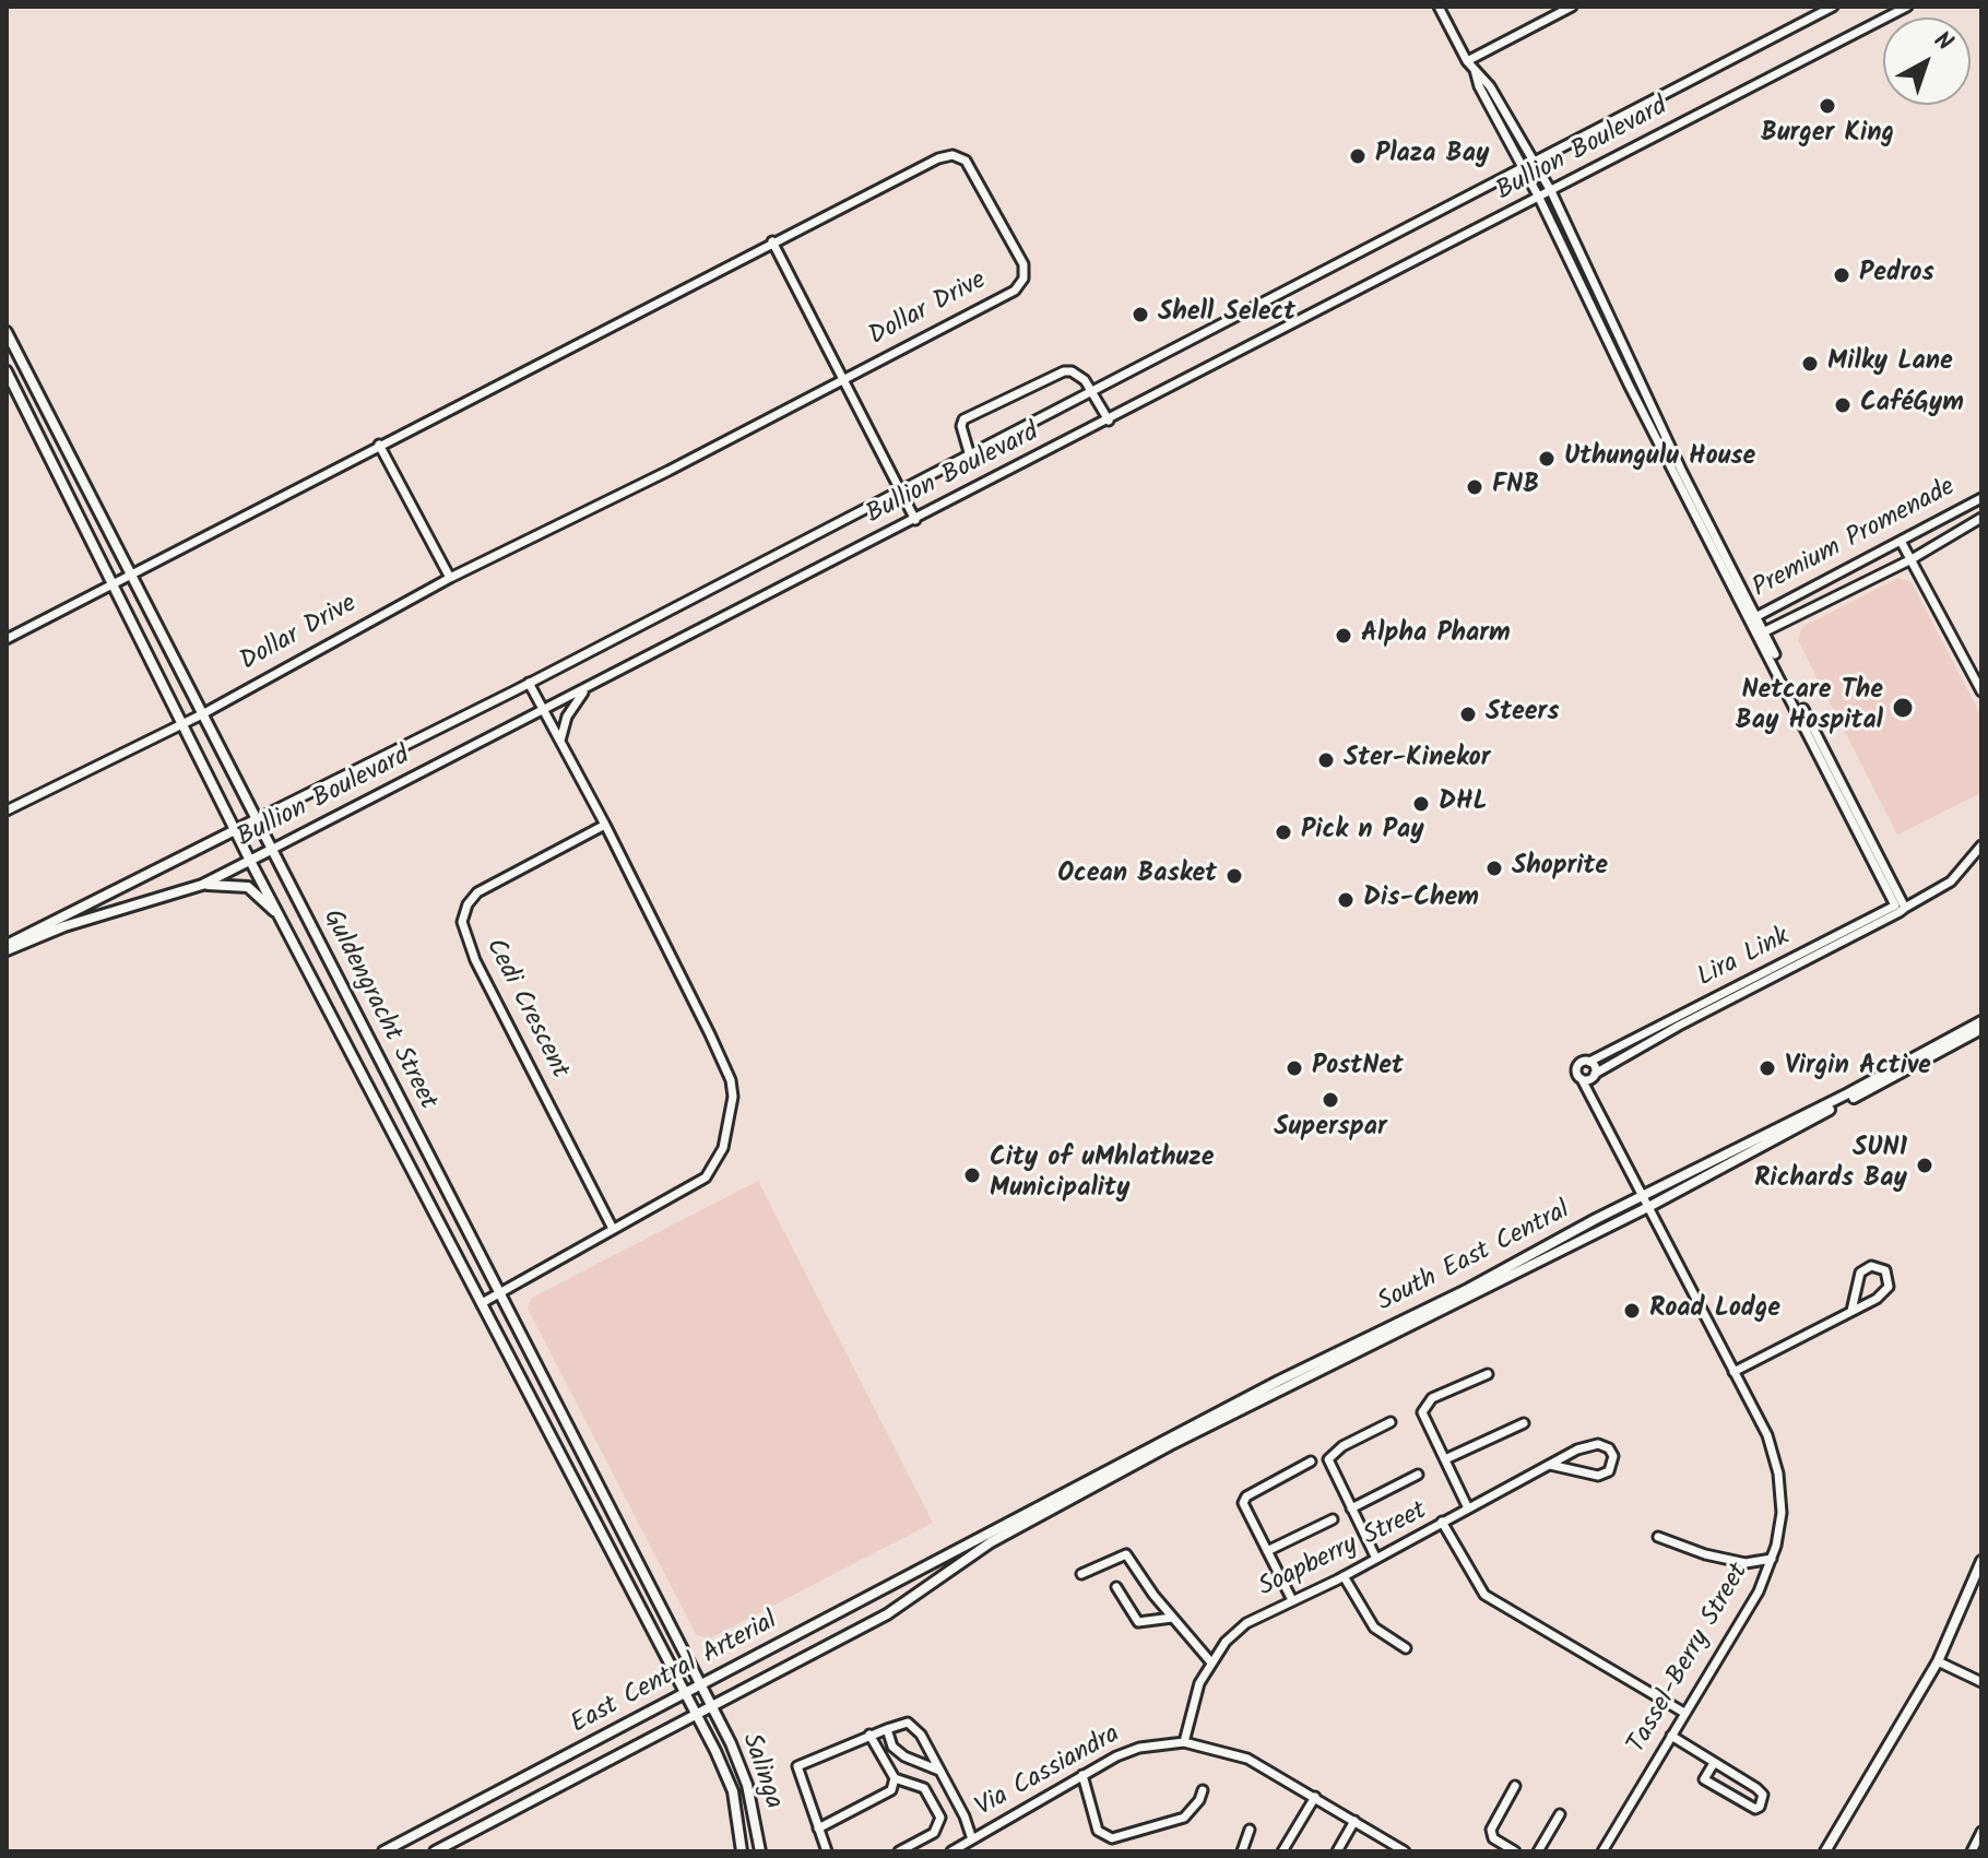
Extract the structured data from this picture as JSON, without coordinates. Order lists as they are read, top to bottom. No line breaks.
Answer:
{"streets":{"street":["Bullion Boulevard","Dollar Drive","Premium Promenade","Lira Link","Cedi Crescent","Guldengracht Street","South East Central","Soapberry Street","Tassel-Berry Street","East Central Arterial","Salinga","Via Cassiandra"]},"crossings":[["Bullion Boulevard","Guldengracht Street"],["Dollar Drive","Guldengracht Street"],["Guldengracht Street","East Central Arterial"],["Guldengracht Street","Salinga"],["South East Central","Tassel-Berry Street"],["South East Central","East Central Arterial"],["Soapberry Street","Tassel-Berry Street"],["Soapberry Street","Via Cassiandra"],["East Central Arterial","Salinga"]],"places":["Burger King","Plaza Bay","Pedros","Shell Select","Milky Lane","CaféGym","Uthungulu House","FNB","Alpha Pharm","Netcare The Bay Hospital","Steers","Ster-Kinekor","DHL","Pick n Pay","Shoprite","Ocean Basket","Dis-Chem","PostNet","Virgin Active","Superspar","SUN1 Richards Bay","City of uMhlathuze Municipality","Road Lodge"],"north":"top right"}
